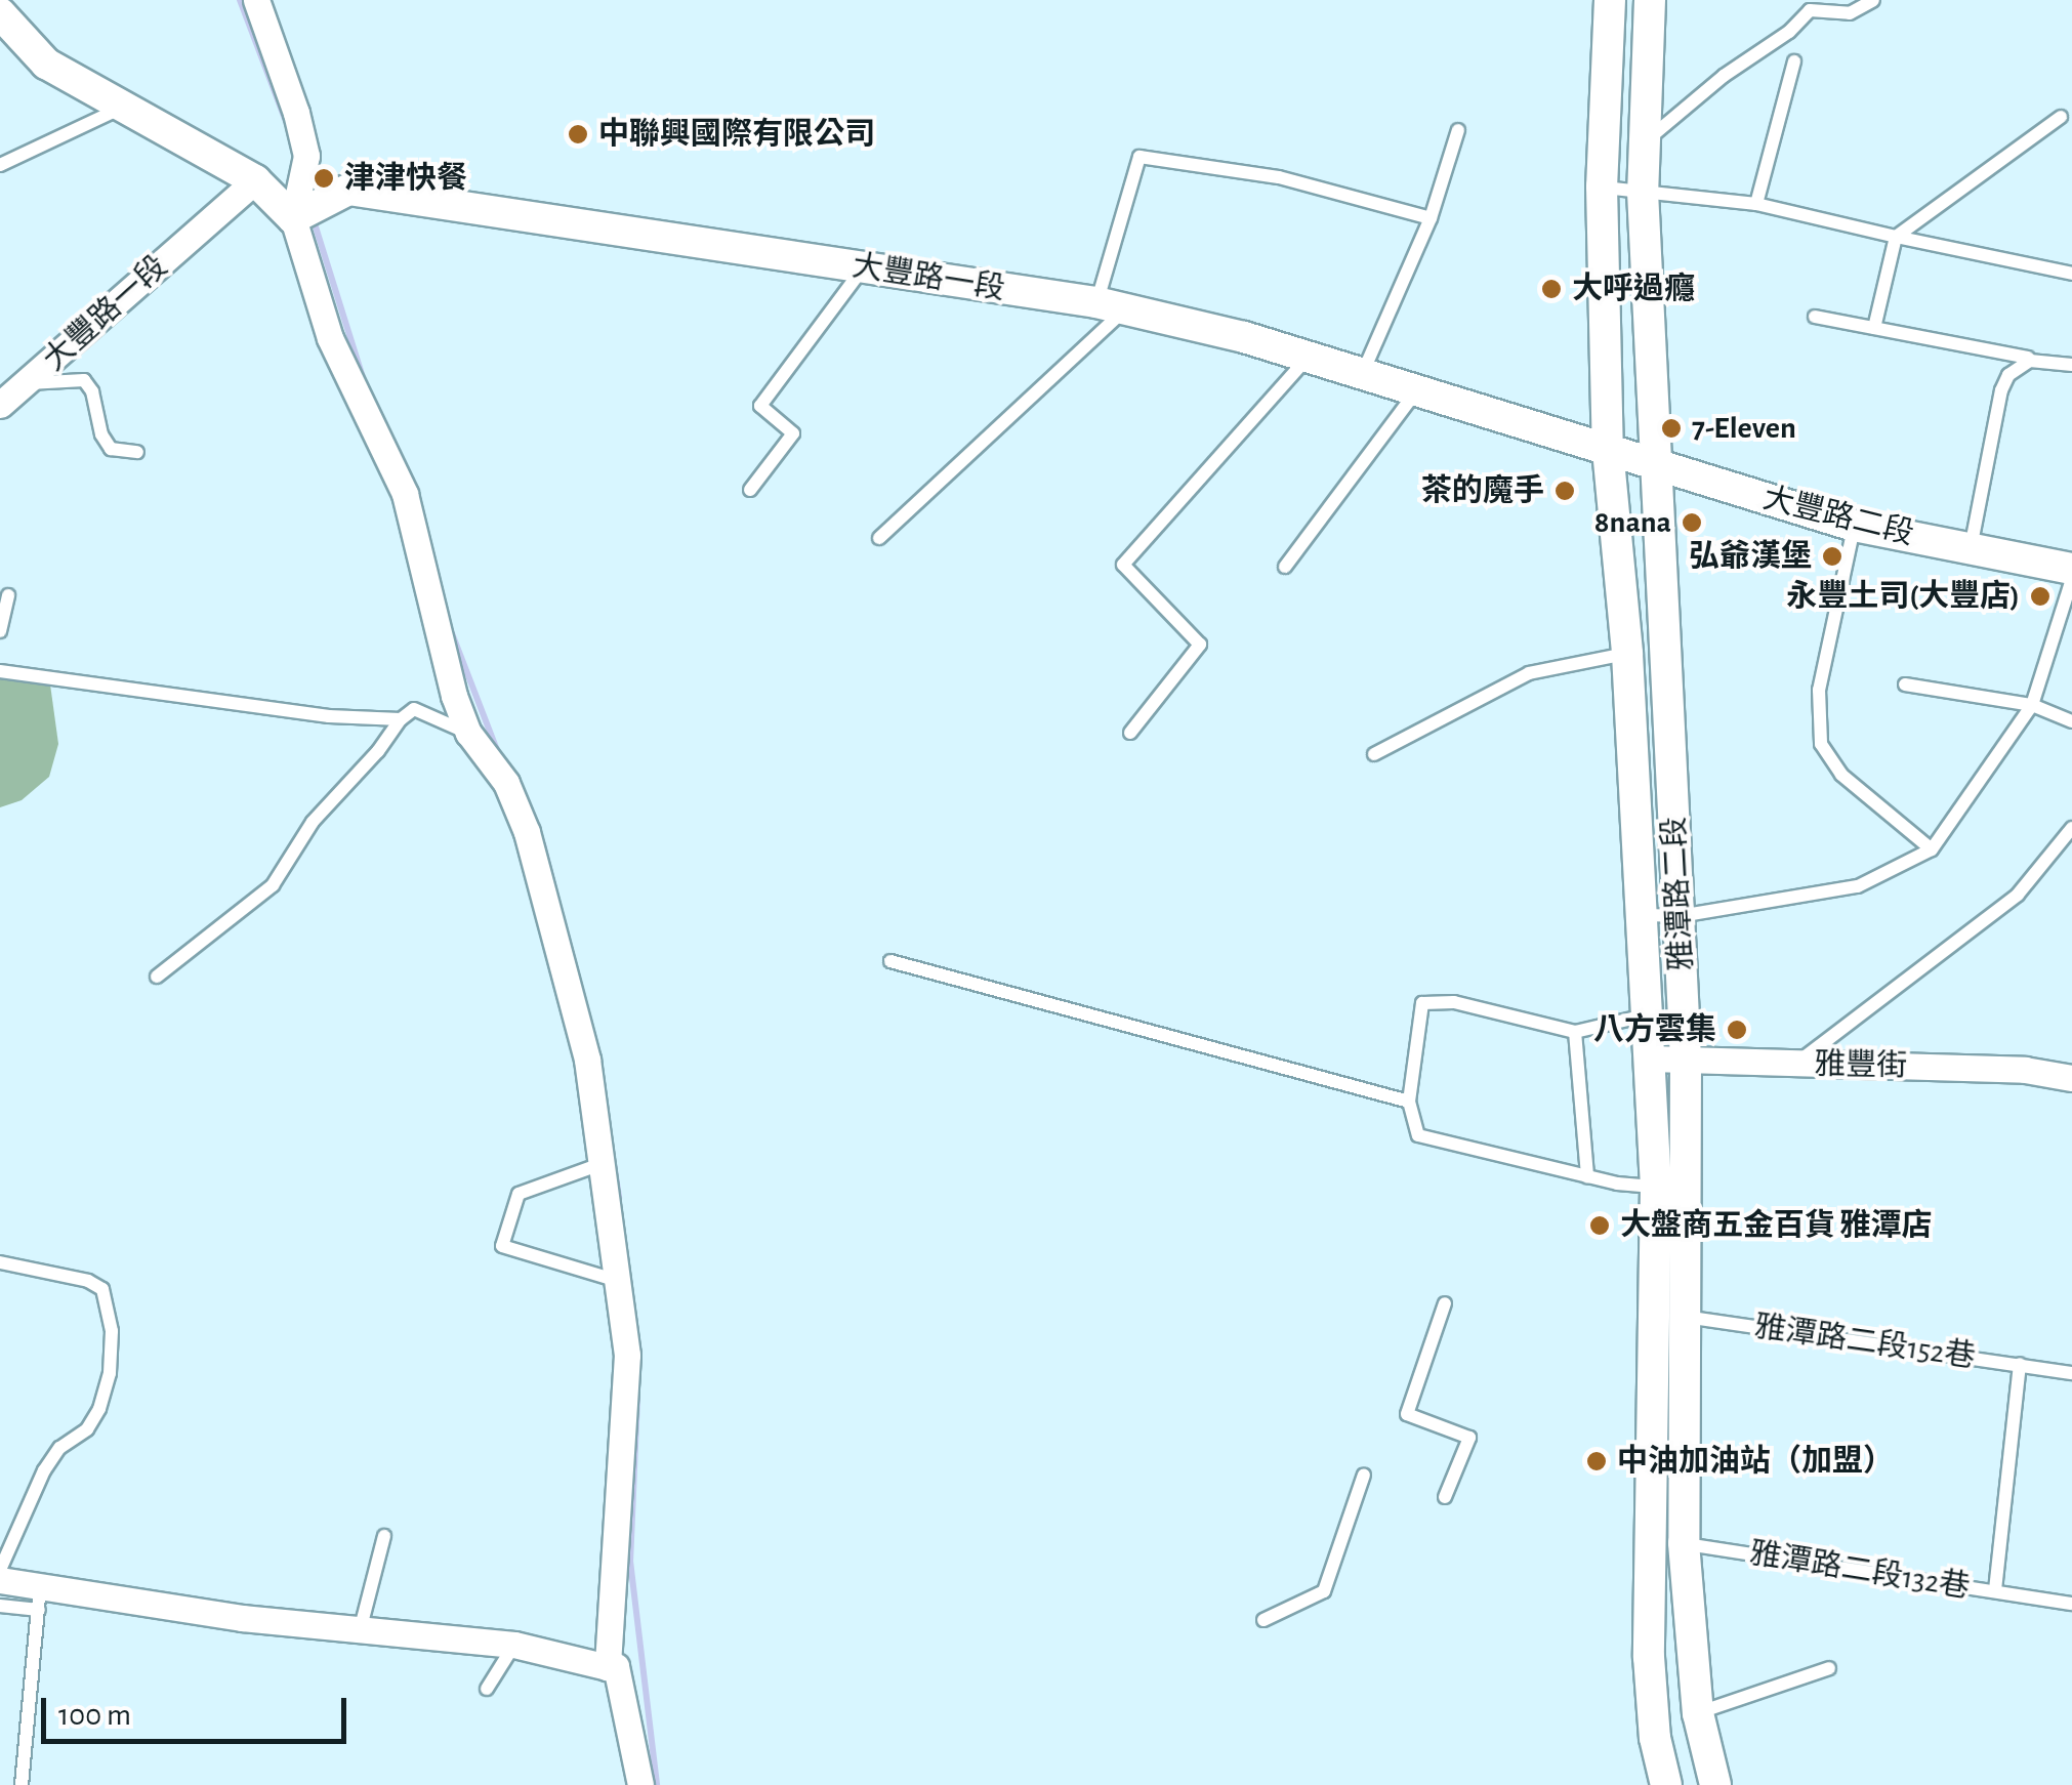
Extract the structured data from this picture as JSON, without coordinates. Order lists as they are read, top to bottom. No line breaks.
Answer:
{"streets":{"street":["大豐路一段","大豐路二段","雅潭路二段","雅豐街"],"lane":["雅潭路二段152巷","雅潭路二段132巷"]},"crossings":[["大豐路一段","大豐路二段"],["大豐路一段","雅潭路二段"],["大豐路二段","雅潭路二段"],["雅潭路二段","雅豐街"],["雅潭路二段","雅潭路二段152巷"],["雅潭路二段","雅潭路二段132巷"]],"places":["中聯興國際有限公司","津津快餐","大呼過癮","7-Eleven","茶的魔手","8nana","弘爺漢堡","永豐土司(大豐店)","八方雲集","大盤商五金百貨 雅潭店","中油加油站（加盟）"],"scale_bar":"100 m"}
